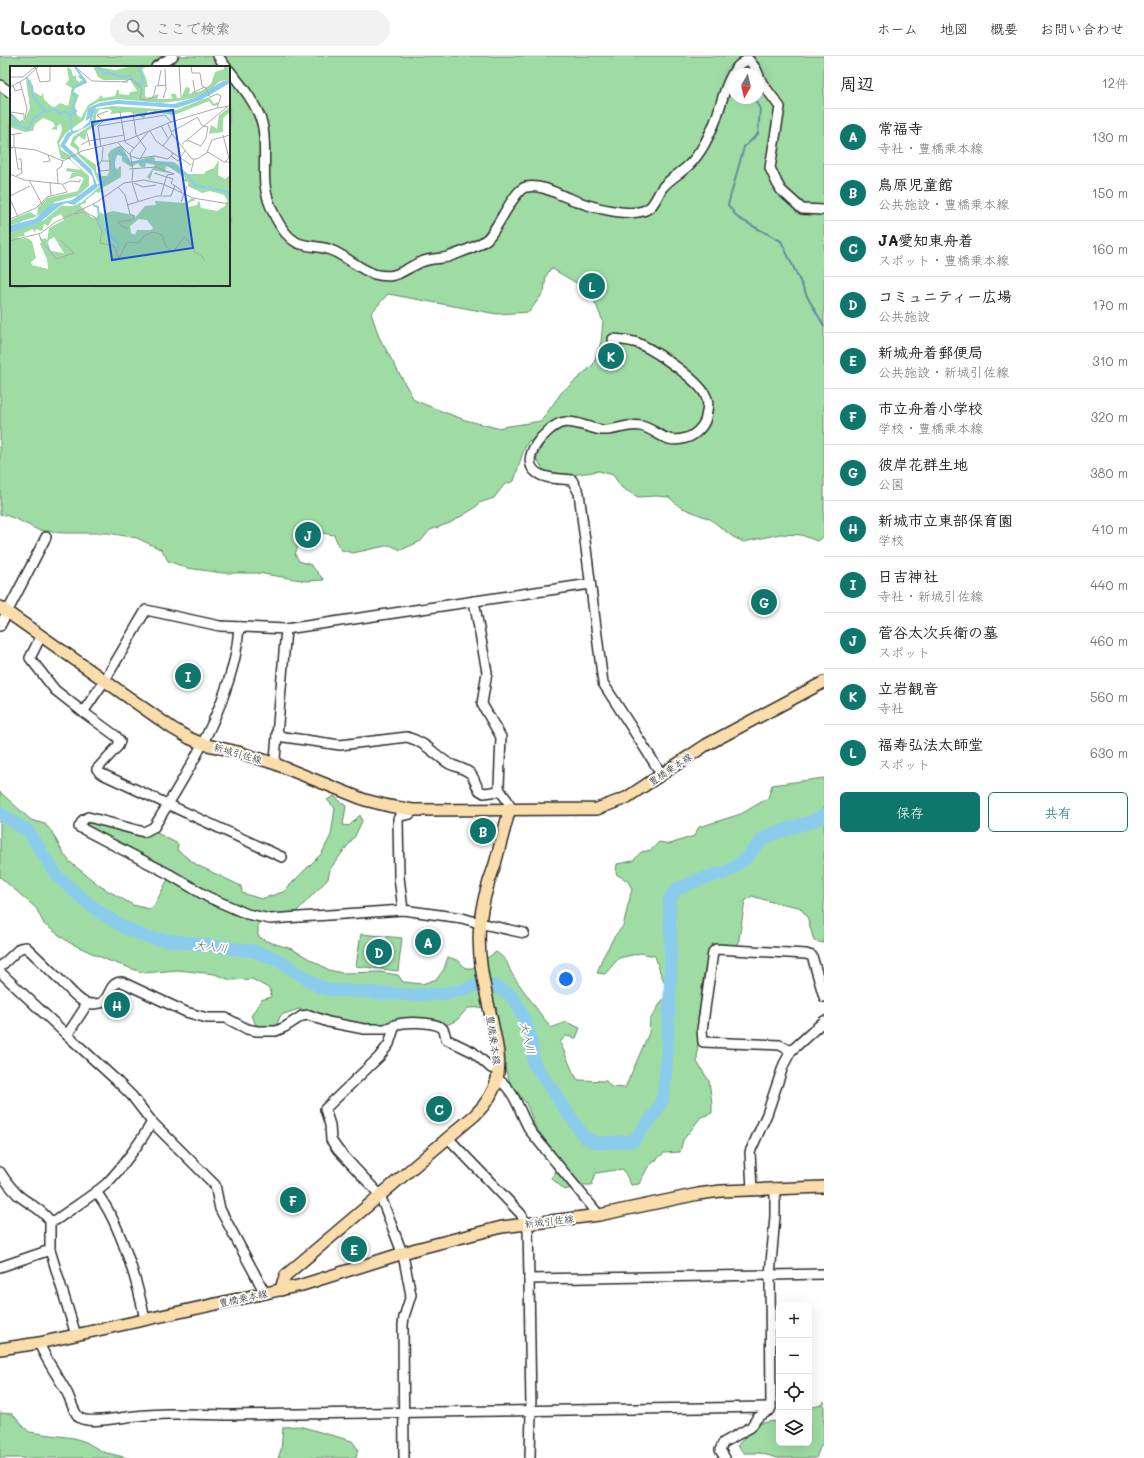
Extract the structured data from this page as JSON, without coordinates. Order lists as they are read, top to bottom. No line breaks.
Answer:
{"streets":{"main road":["新城引佐線","豊橋乗本線"]},"crossings":[["新城引佐線","豊橋乗本線"]],"water":["大入川"],"north":"bottom","page":{"header":"Locato","search":"ここで検索","nav":["ホーム","地図","概要","お問い合わせ"],"heading":["周辺","12件"],"list":[{"mark":"A","name":"常福寺","note":"寺社 · 豊橋乗本線","value":"130 m"},{"mark":"B","name":"鳥原児童館","note":"公共施設 · 豊橋乗本線","value":"150 m"},{"mark":"C","name":"JA愛知東舟着","note":"スポット · 豊橋乗本線","value":"160 m"},{"mark":"D","name":"コミュニティー広場","note":"公共施設","value":"170 m"},{"mark":"E","name":"新城舟着郵便局","note":"公共施設 · 新城引佐線","value":"310 m"},{"mark":"F","name":"市立舟着小学校","note":"学校 · 豊橋乗本線","value":"320 m"},{"mark":"G","name":"彼岸花群生地","note":"公園","value":"380 m"},{"mark":"H","name":"新城市立東部保育園","note":"学校","value":"410 m"},{"mark":"I","name":"日吉神社","note":"寺社 · 新城引佐線","value":"440 m"},{"mark":"J","name":"菅谷太次兵衛の墓","note":"スポット","value":"460 m"},{"mark":"K","name":"立岩観音","note":"寺社","value":"560 m"},{"mark":"L","name":"福寿弘法太師堂","note":"スポット","value":"630 m"}],"pins":["L","K","J","G","I","B","A","D","H","C","F","E"],"buttons":["保存","共有"],"map_buttons":["+","−"]}}
